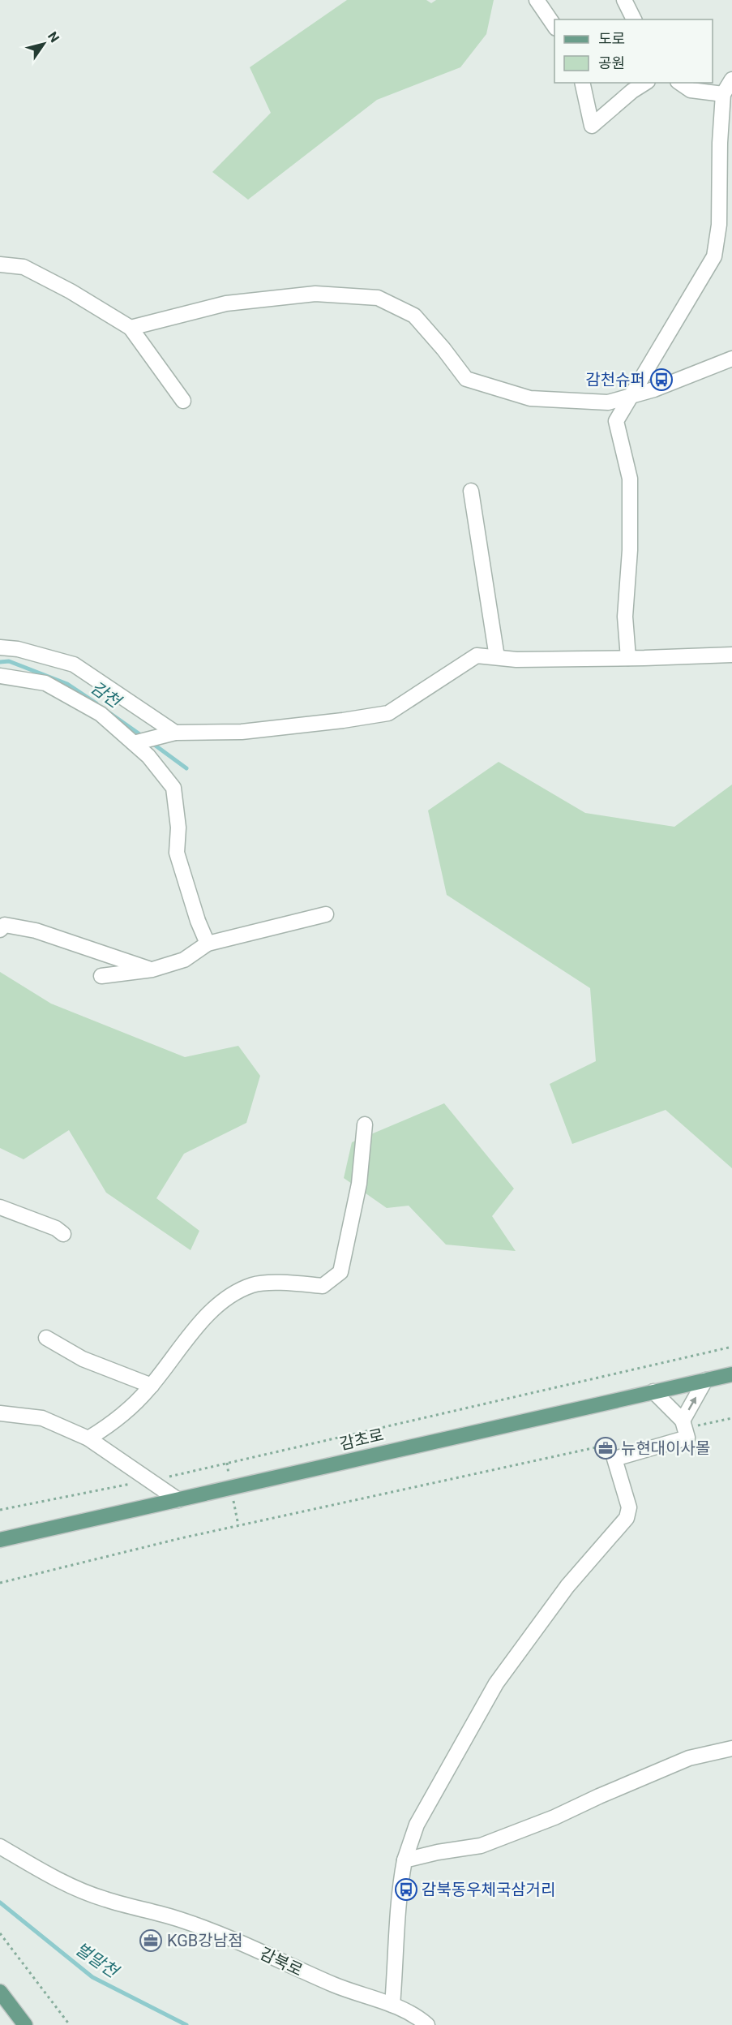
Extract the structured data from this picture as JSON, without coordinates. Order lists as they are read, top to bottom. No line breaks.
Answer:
{"streets":{"main road":["감초로"],"street":["감북로"]},"water":["감천","벌말천"],"places":{"bus stop":["감천슈퍼","감북동우체국삼거리"],"office":["뉴현대이사몰","KGB강남점"]},"legend":["도로","공원"],"north":"top right"}
